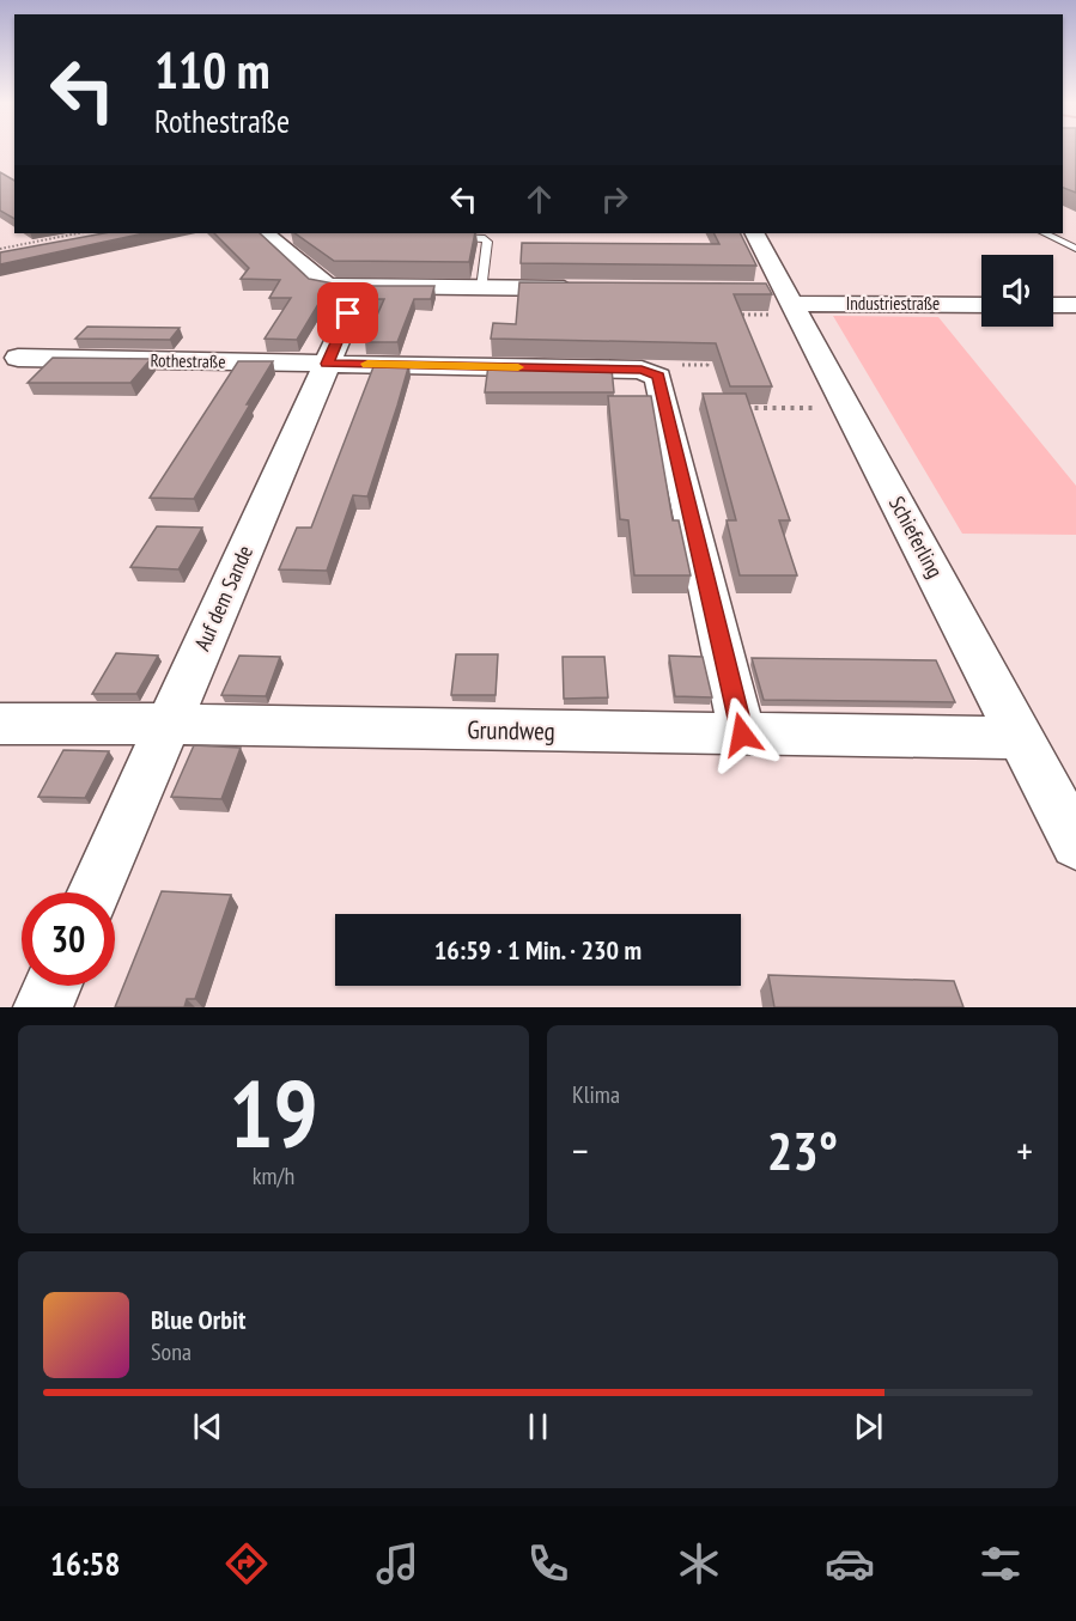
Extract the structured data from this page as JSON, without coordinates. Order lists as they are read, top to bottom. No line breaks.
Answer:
{"streets":{"street":["Industriestraße","Rothestraße","Schieferling","Auf dem Sande","Grundweg"]},"crossings":[["Industriestraße","Schieferling"],["Rothestraße","Auf dem Sande"],["Schieferling","Grundweg"],["Auf dem Sande","Grundweg"]],"page":{"turn":["110 m","Rothestraße"],"limit":"30","trip":"16:59 · 1 Min. · 230 m","tile":[["19","km/h"],"Klima"],"heat":["−","23°","+"],"song":["Blue Orbit","Sona"],"tabs":"16:58"}}
